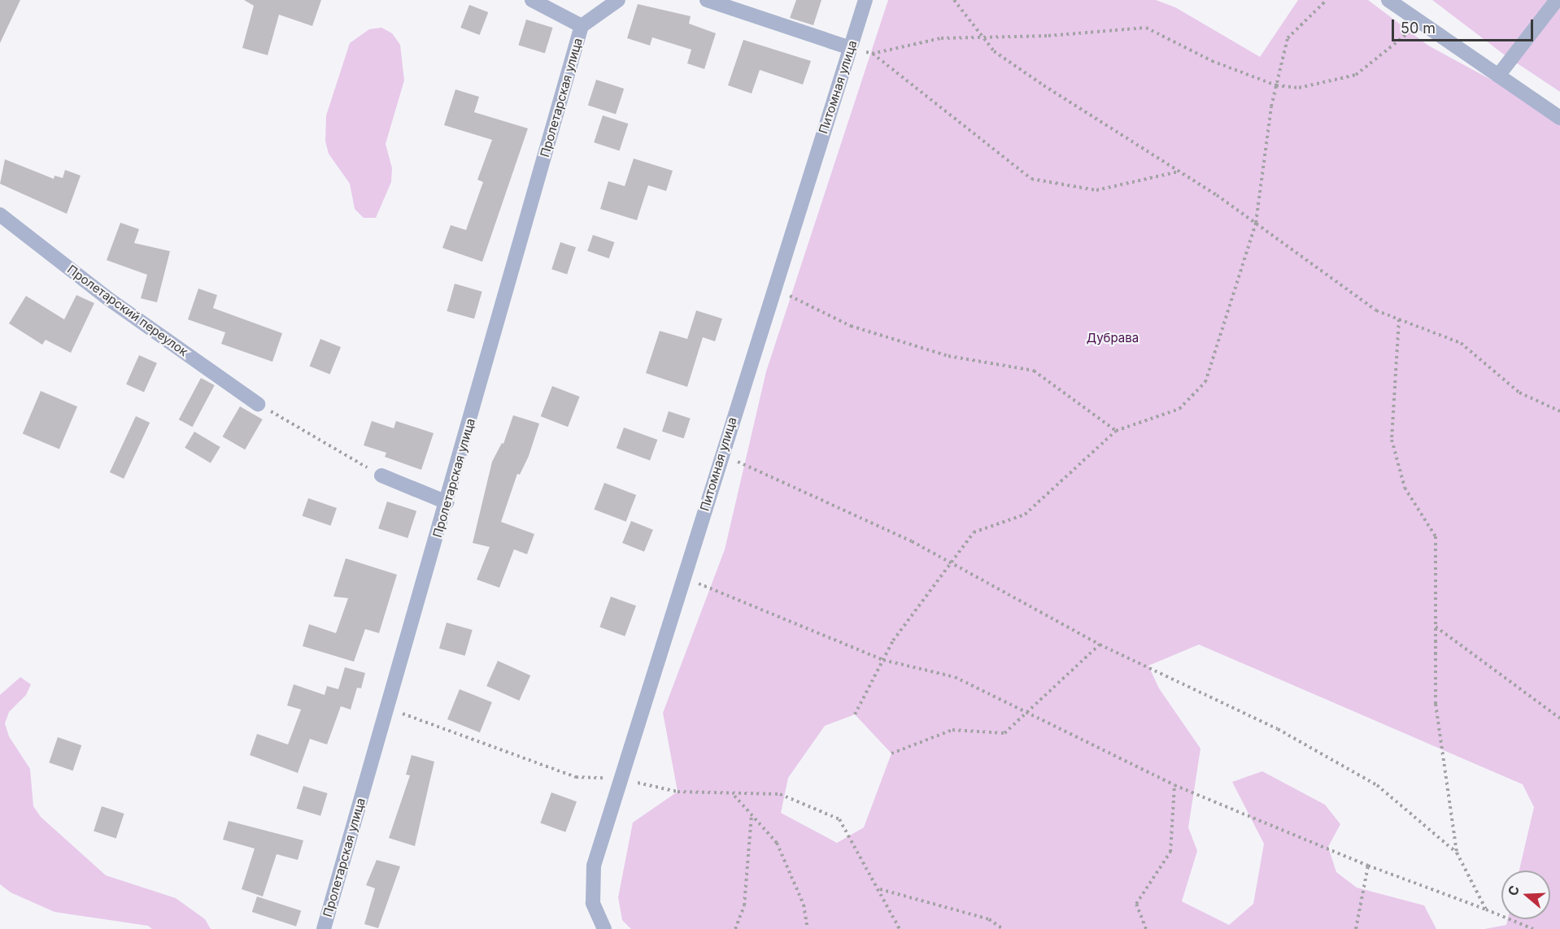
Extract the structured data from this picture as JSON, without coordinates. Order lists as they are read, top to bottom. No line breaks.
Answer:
{"streets":{"street":["Питомная улица","Пролетарская улица","Пролетарский переулок"]},"parks":["Дубрава"],"scale_bar":"50 m","north":"left"}
